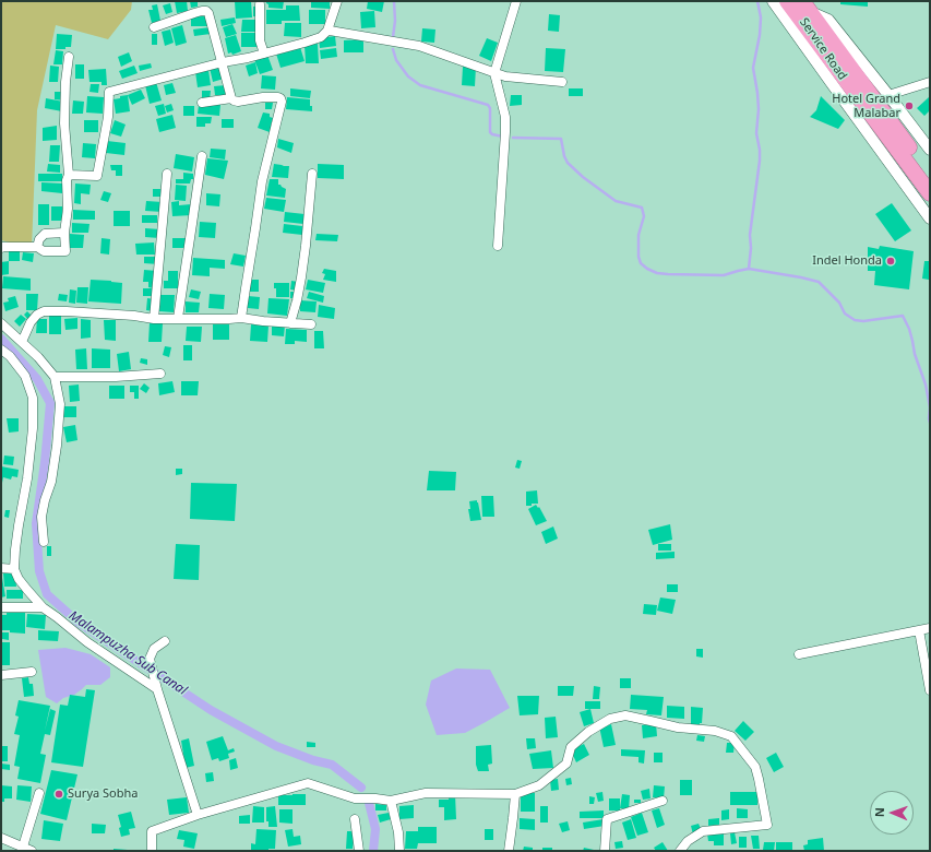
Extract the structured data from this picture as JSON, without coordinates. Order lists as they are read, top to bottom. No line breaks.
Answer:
{"streets":{"street":["Service Road"]},"water":["Malampuzha Sub Canal"],"places":["Hotel Grand Malabar","Indel Honda","Surya Sobha"],"north":"left"}
